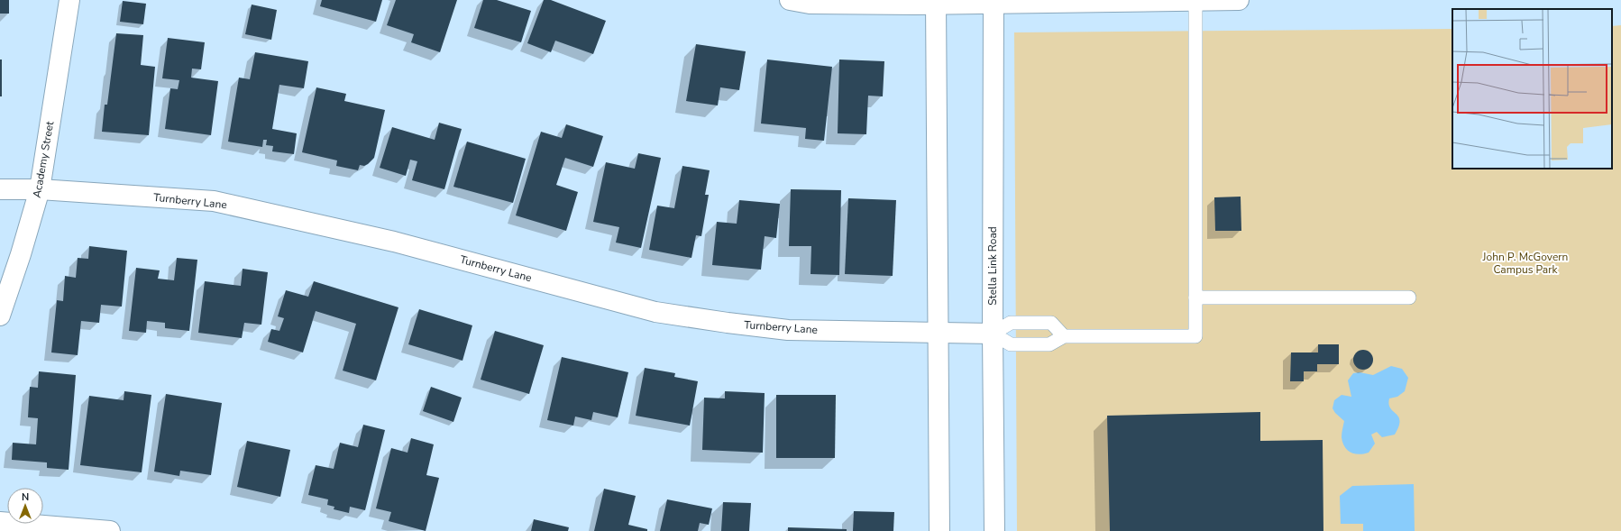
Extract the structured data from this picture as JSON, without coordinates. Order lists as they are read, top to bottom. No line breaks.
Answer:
{"streets":{"street":["Academy Street","Turnberry Lane","Stella Link Road"]},"crossings":[["Academy Street","Turnberry Lane"],["Turnberry Lane","Stella Link Road"]],"parks":["John P. McGovern Campus Park"],"north":"top"}
